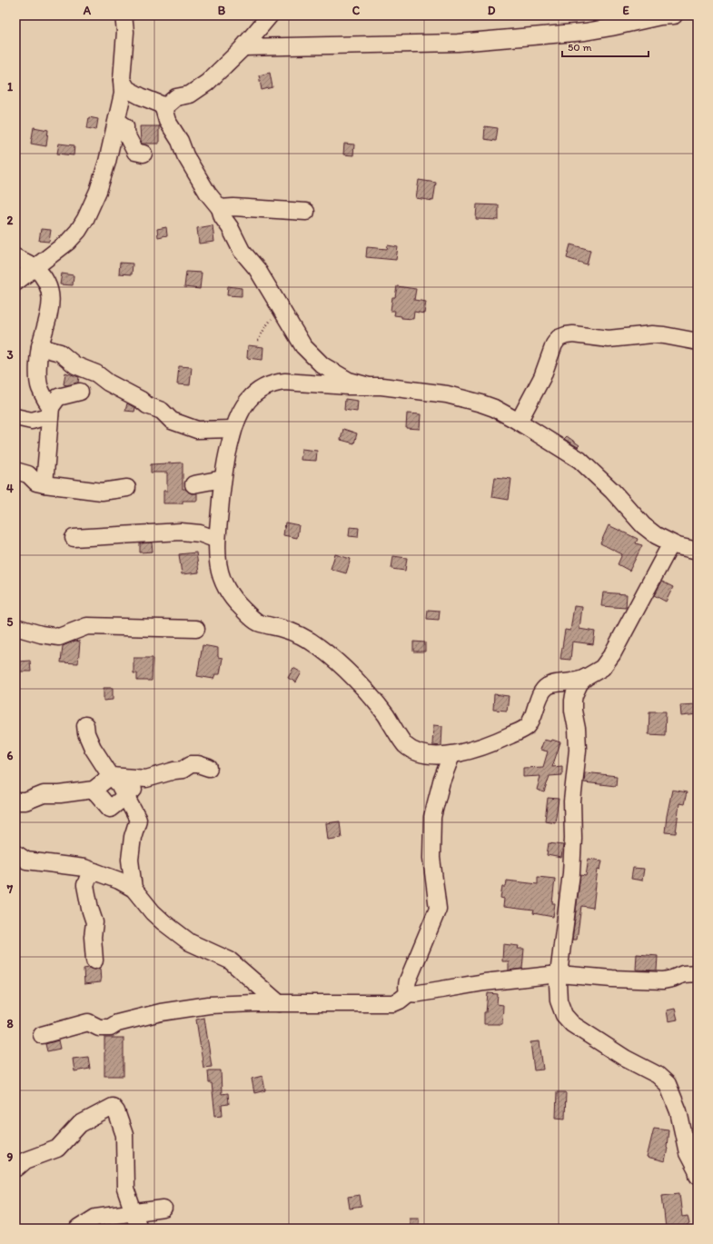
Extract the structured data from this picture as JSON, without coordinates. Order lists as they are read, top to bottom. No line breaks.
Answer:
{"scale_bar":"50 m","grid":{"columns":["A","B","C","D","E"],"rows":["1","2","3","4","5","6","7","8","9"]}}
